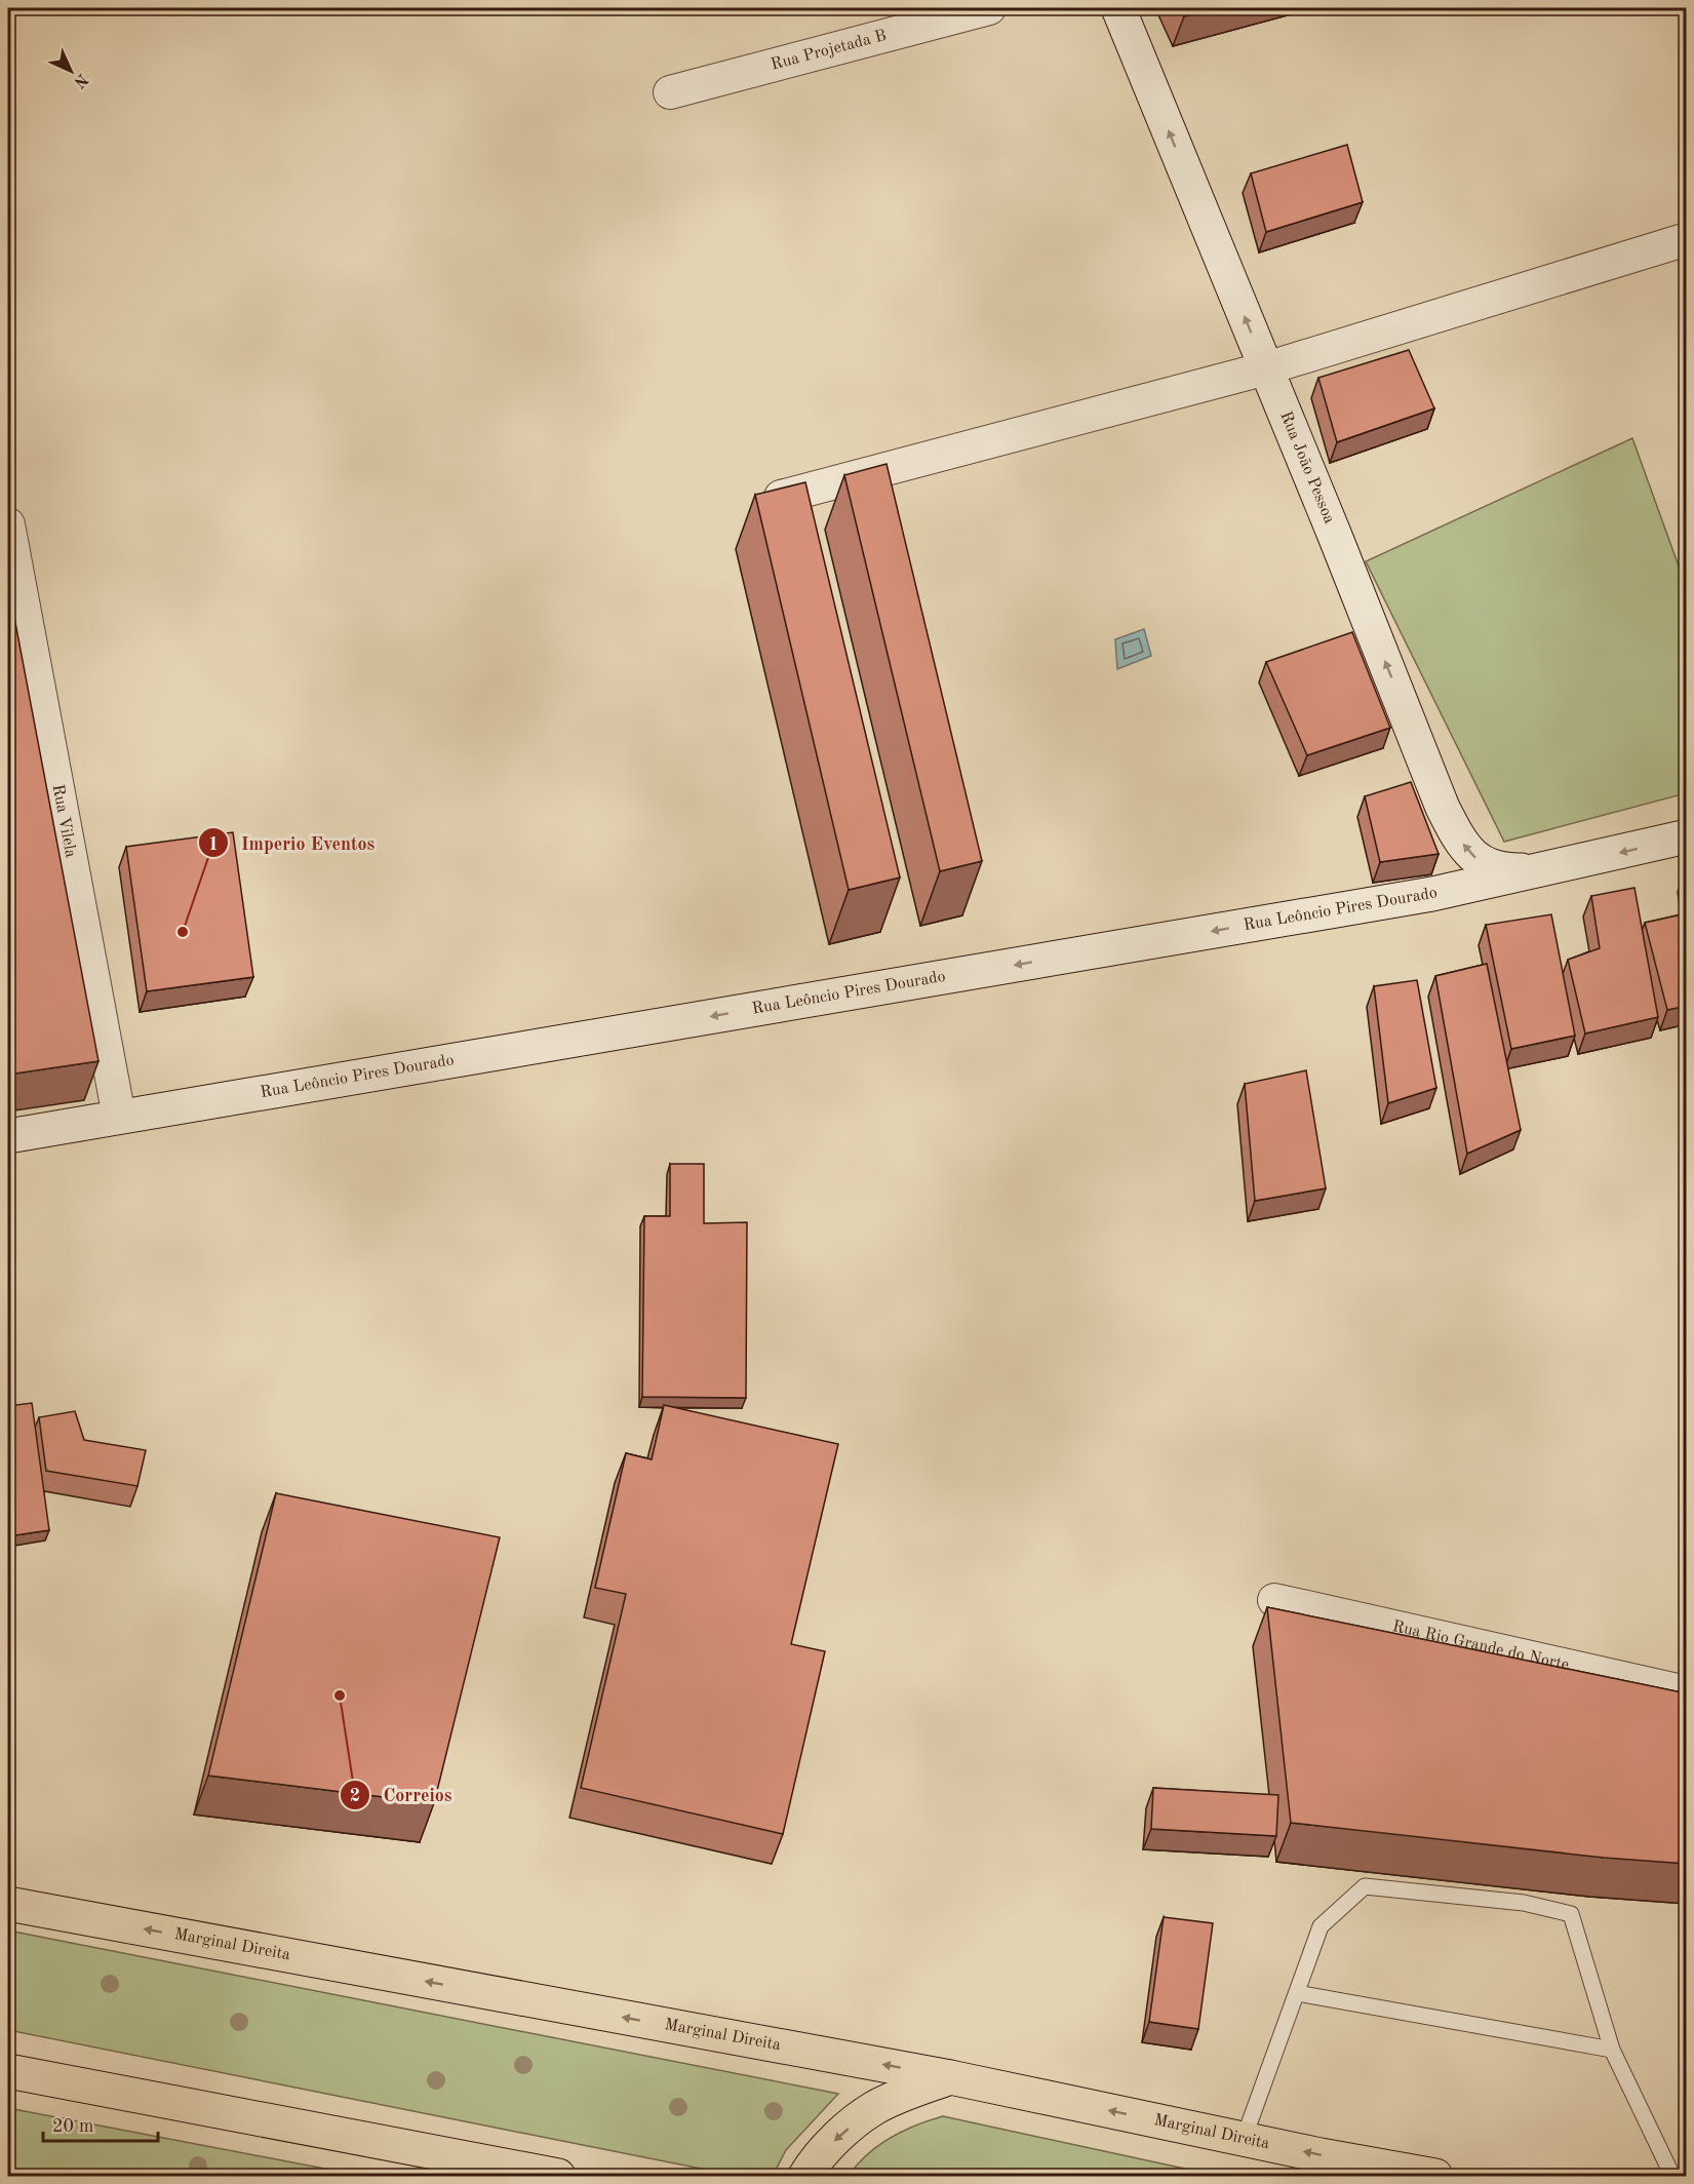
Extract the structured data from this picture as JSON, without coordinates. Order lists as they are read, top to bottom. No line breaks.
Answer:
{"streets":{"main road":["Rua João Pessoa","Rua Leôncio Pires Dourado","Marginal Direita"],"street":["Rua Projetada B","Rua Vilela","Rua Rio Grande do Norte"]},"crossings":[["Rua João Pessoa","Rua Leôncio Pires Dourado"],["Rua Vilela","Rua Leôncio Pires Dourado"]],"one_way":["Rua João Pessoa","Rua Leôncio Pires Dourado"],"places":["Imperio Eventos","Correios"],"scale_bar":"20 m","north":"bottom right"}
